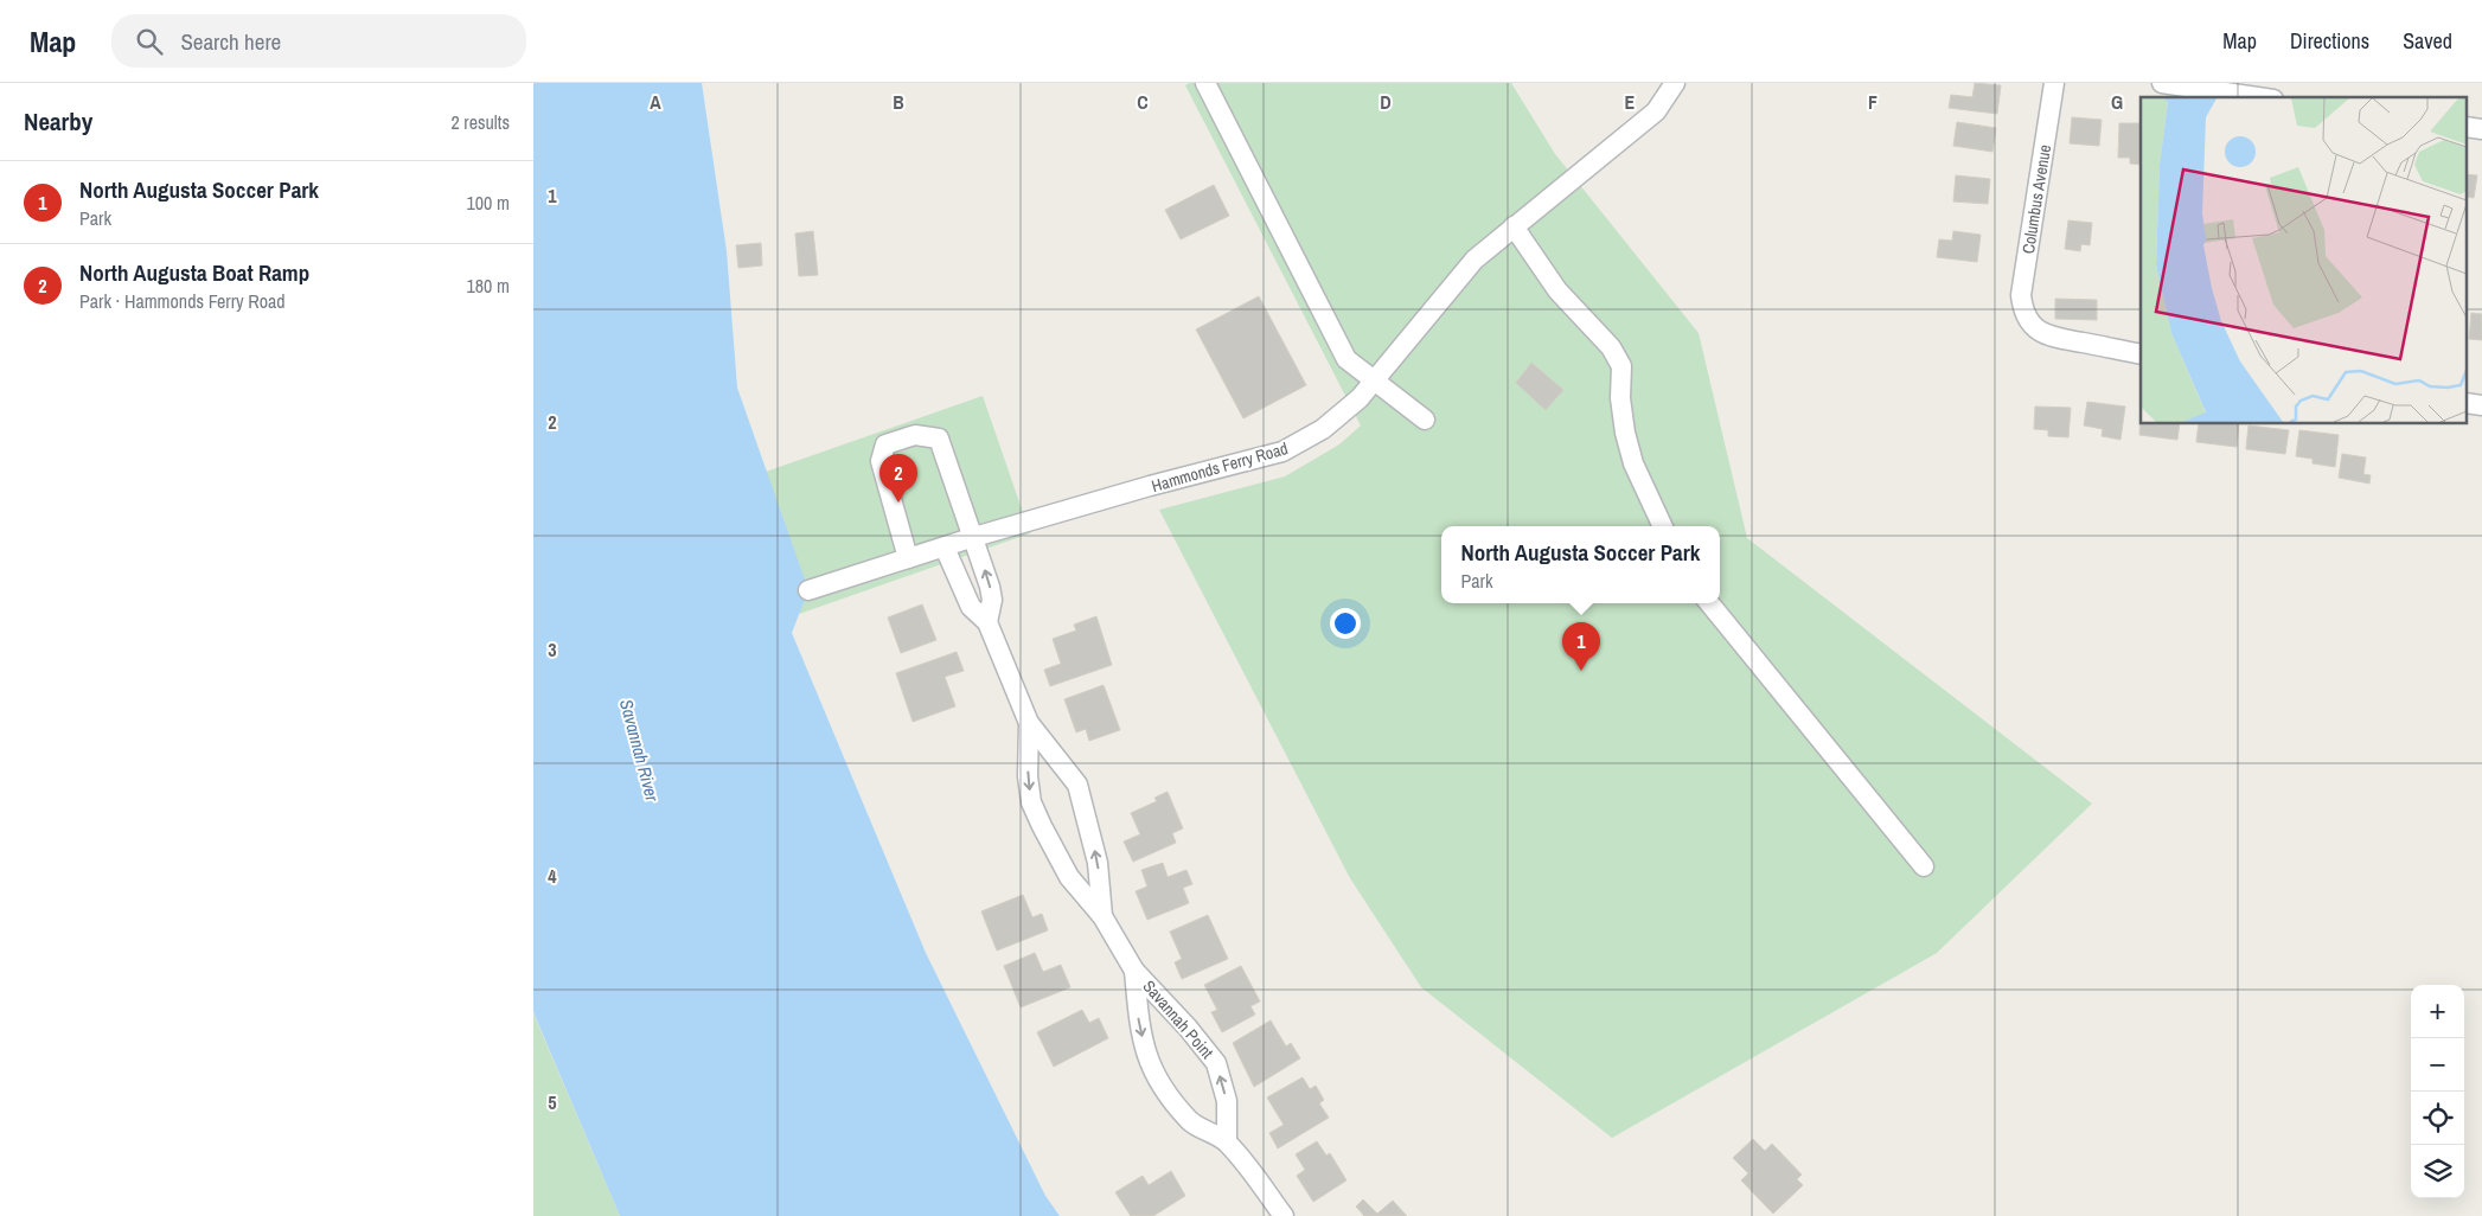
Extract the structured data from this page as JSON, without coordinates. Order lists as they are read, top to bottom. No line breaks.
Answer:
{"streets":{"street":["Columbus Avenue","Hammonds Ferry Road","Savannah Point"]},"crossings":[["Hammonds Ferry Road","Savannah Point"]],"water":["Savannah River"],"page":{"header":"Map","search":"Search here","nav":["Map","Directions","Saved"],"heading":["Nearby","2 results"],"list":[{"mark":"1","name":"North Augusta Soccer Park","note":"Park","value":"100 m"},{"mark":"2","name":"North Augusta Boat Ramp","note":"Park · Hammonds Ferry Road","value":"180 m"}],"pins":["2","1"],"popup":["North Augusta Soccer Park","Park"],"map_buttons":["+","−"]},"grid":{"columns":["A","B","C","D","E","F","G"],"rows":["1","2","3","4","5"]}}
